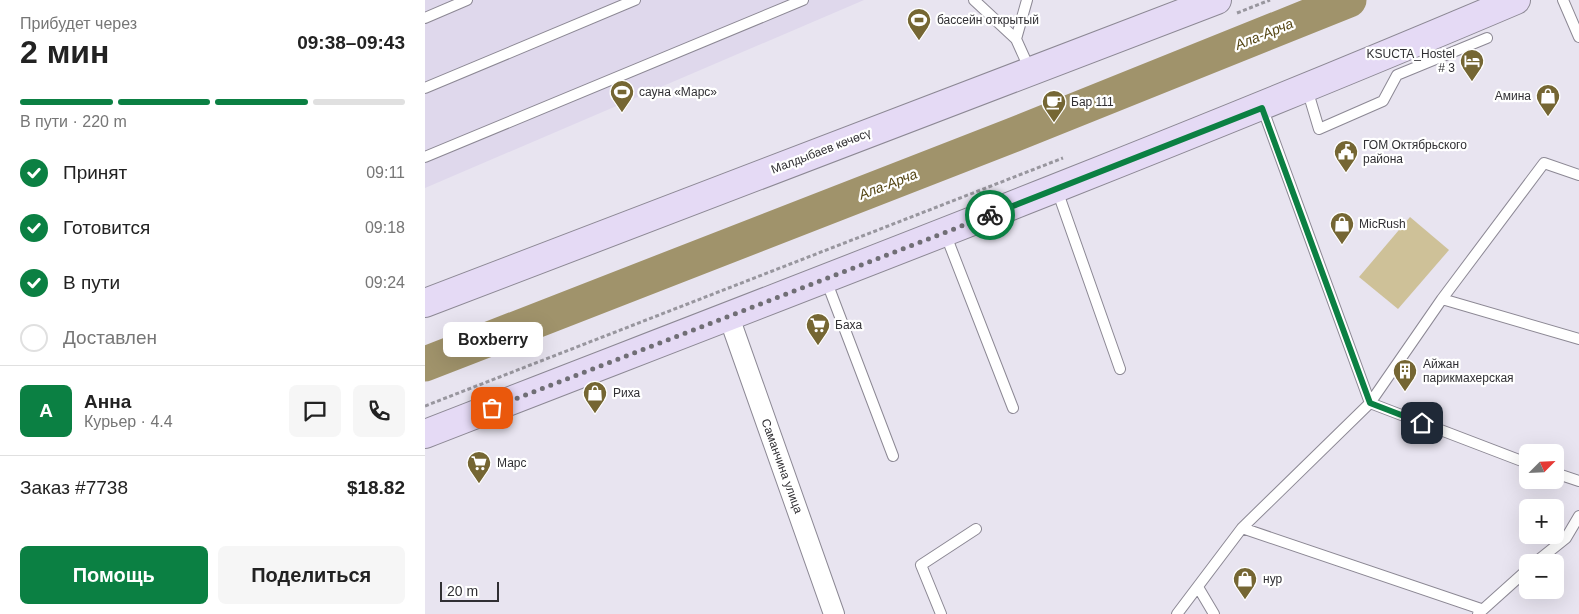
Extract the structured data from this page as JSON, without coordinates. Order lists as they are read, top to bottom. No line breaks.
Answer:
{"streets":{"street":["Малдыбаев көчөсү","Саманчина улица"]},"water":["Ала-Арча"],"places":{"sports":["бассейн открытый","сауна «Марс»"],"hotel":["KSUCTA_Hostel # 3"],"shop":["Амина","MicRush","Риха","нур"],"cafe":["Бар 111"],"public building":["ГОМ Октябрьского района"],"supermarket":["Баха","Марс"],"building":["Айжан парикмахерская"],"other":["Boxberry"]},"scale_bar":"20 m","north":"top right","page":{"heading":["2 мин","Прибудет через","09:38–09:43"],"panel":["Анна","Курьер · 4.4","Заказ #7738","$18.82"],"bar":"В пути · 220 m","list":[["Принят","09:11"],["Готовится","09:18"],["В пути","09:24"],"Доставлен"],"bubble":"Boxberry","round":"А","map_buttons":["+","−"],"buttons":["Помощь","Поделиться"],"scale":"20 m"}}
